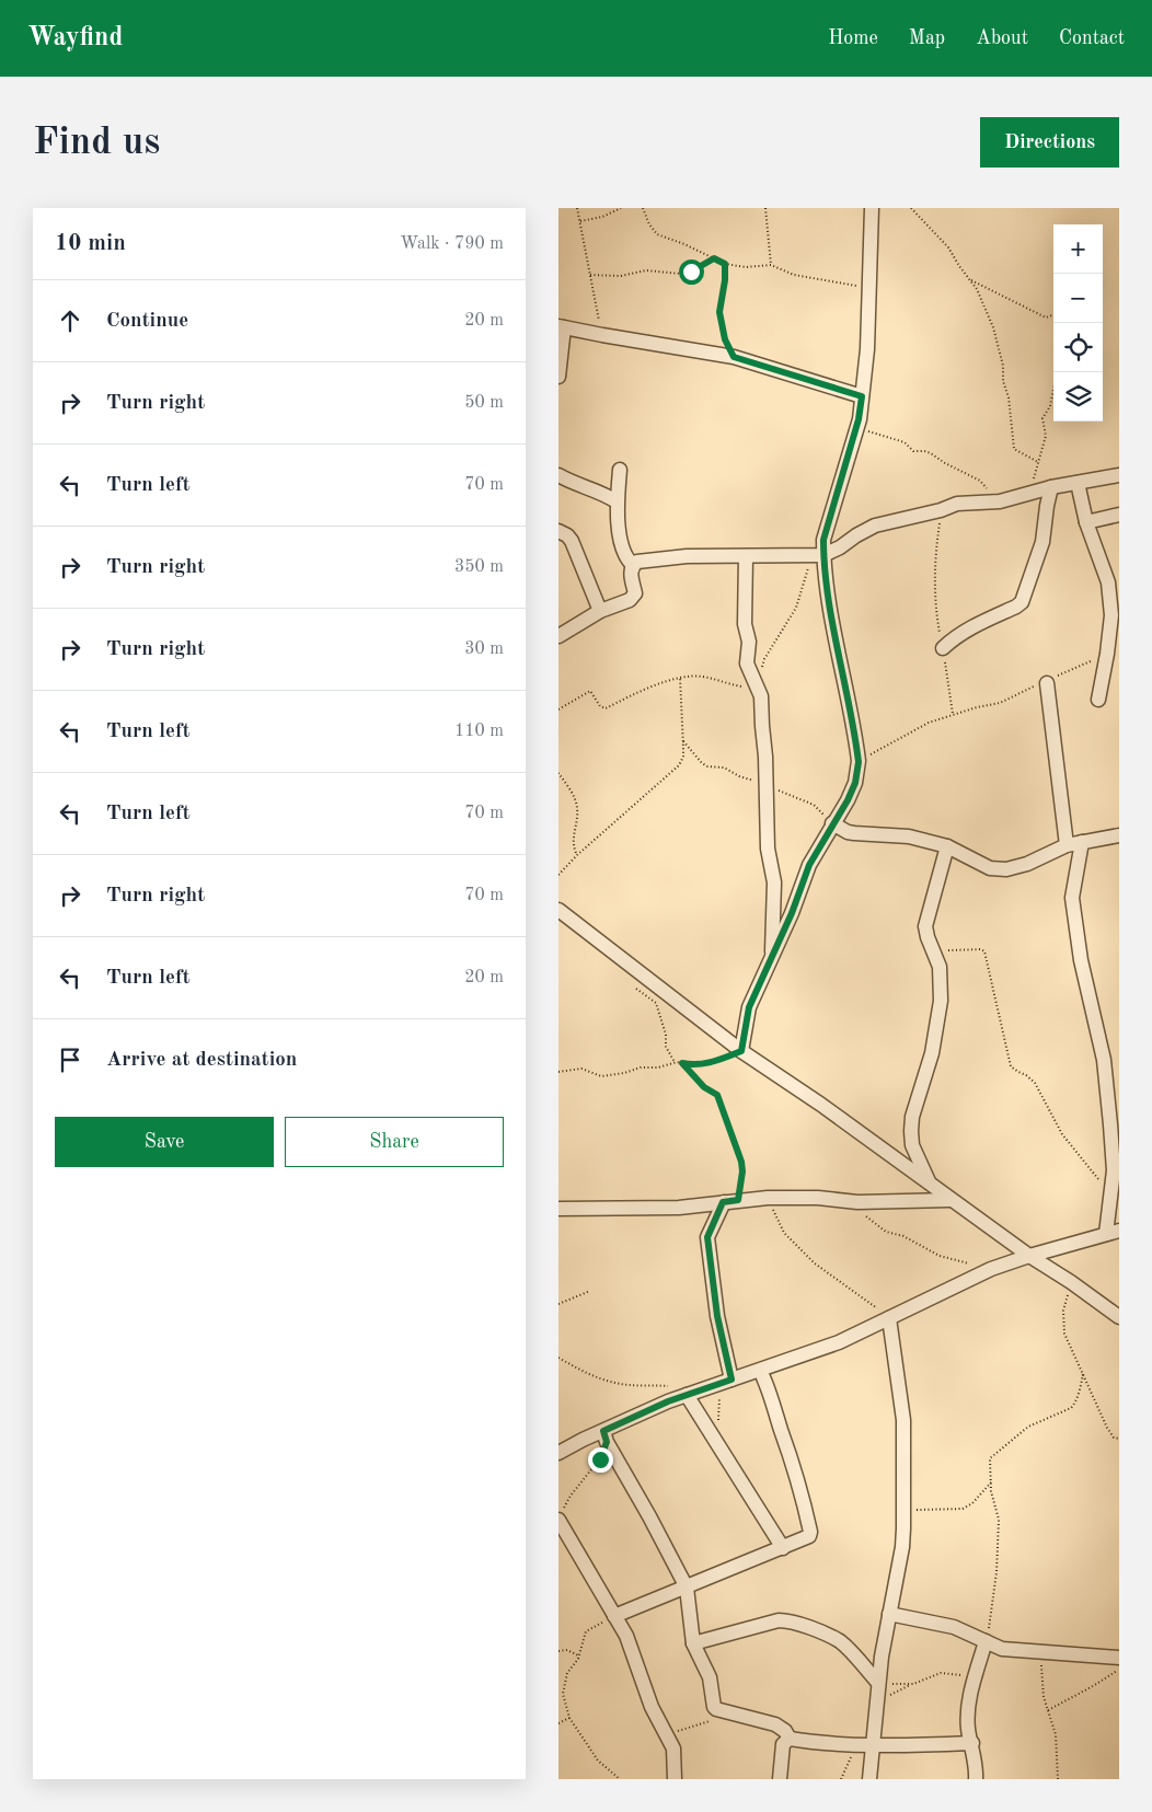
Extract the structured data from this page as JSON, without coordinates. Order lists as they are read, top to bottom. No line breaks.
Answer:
{"page":{"header":"Wayfind","nav":["Home","Map","About","Contact"],"buttons":["Directions",["Save","Share"]],"title":"Find us","heading":["10 min","Walk · 790 m"],"map_buttons":["+","−"],"list":[["Continue","20 m"],["Turn right","50 m"],["Turn left","70 m"],["Turn right","350 m"],["Turn right","30 m"],["Turn left","110 m"],["Turn left","70 m"],["Turn right","70 m"],["Turn left","20 m"],"Arrive at destination"]}}
